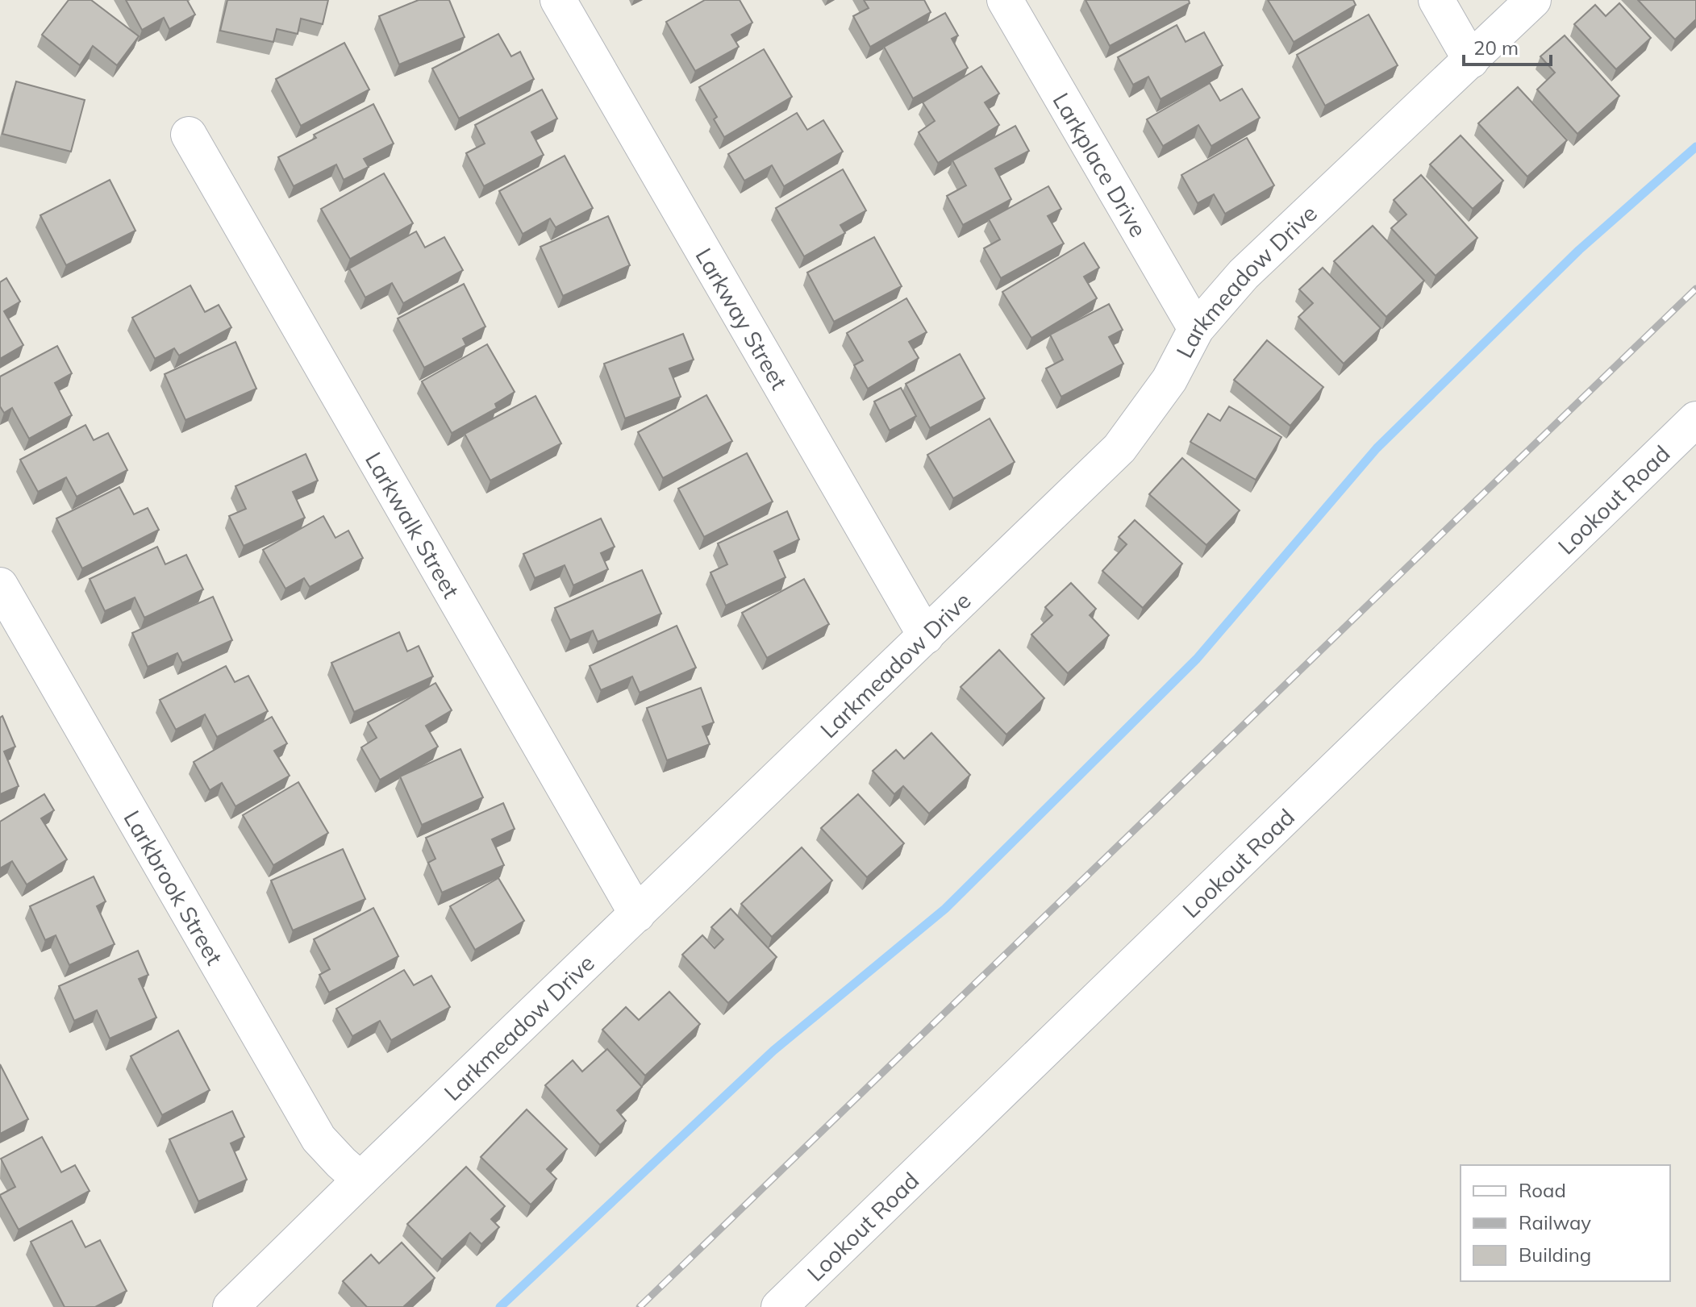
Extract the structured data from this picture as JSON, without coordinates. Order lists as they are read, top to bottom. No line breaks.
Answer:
{"streets":{"street":["Larkplace Drive","Larkmeadow Drive","Larkway Street","Lookout Road","Larkwalk Street","Larkbrook Street"]},"crossings":[["Larkplace Drive","Larkmeadow Drive"],["Larkmeadow Drive","Larkway Street"],["Larkmeadow Drive","Larkwalk Street"],["Larkmeadow Drive","Larkbrook Street"]],"legend":["Road","Railway","Building"],"scale_bar":"20 m"}
